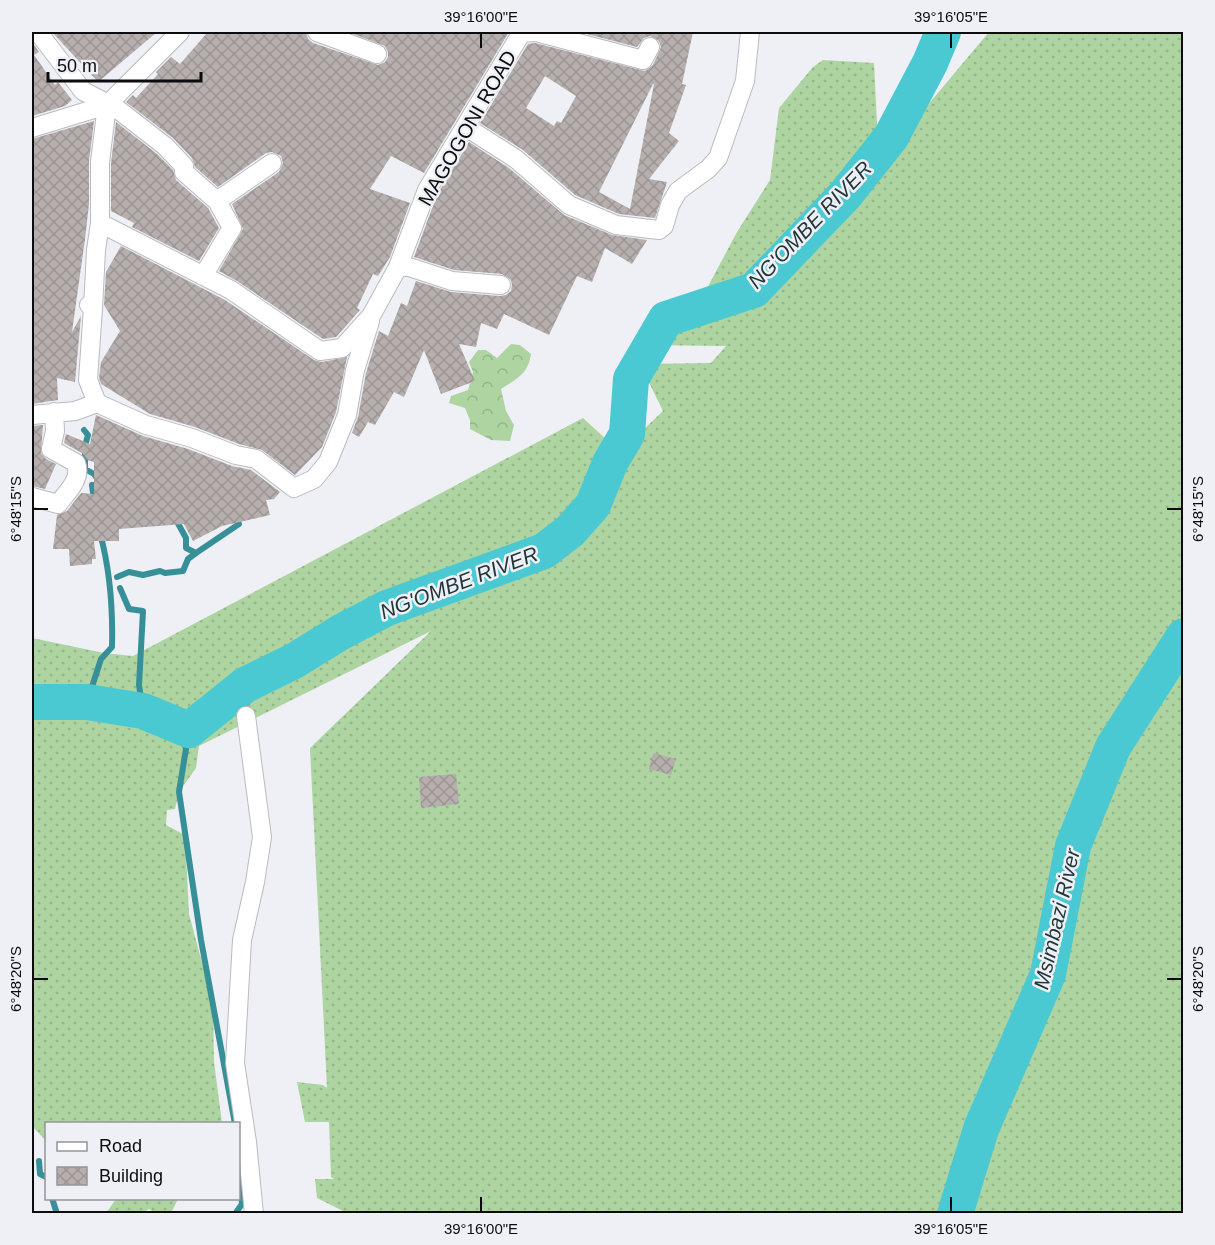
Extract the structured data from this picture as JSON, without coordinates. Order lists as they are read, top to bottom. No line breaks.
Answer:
{"streets":{"street":["MAGOGONI ROAD"]},"water":["NG'OMBE RIVER","Msimbazi River"],"legend":["Road","Building"],"scale_bar":"50 m","coordinates":["39°16'00\"E","39°16'05\"E","6°48'15\"S","6°48'20\"S"]}
